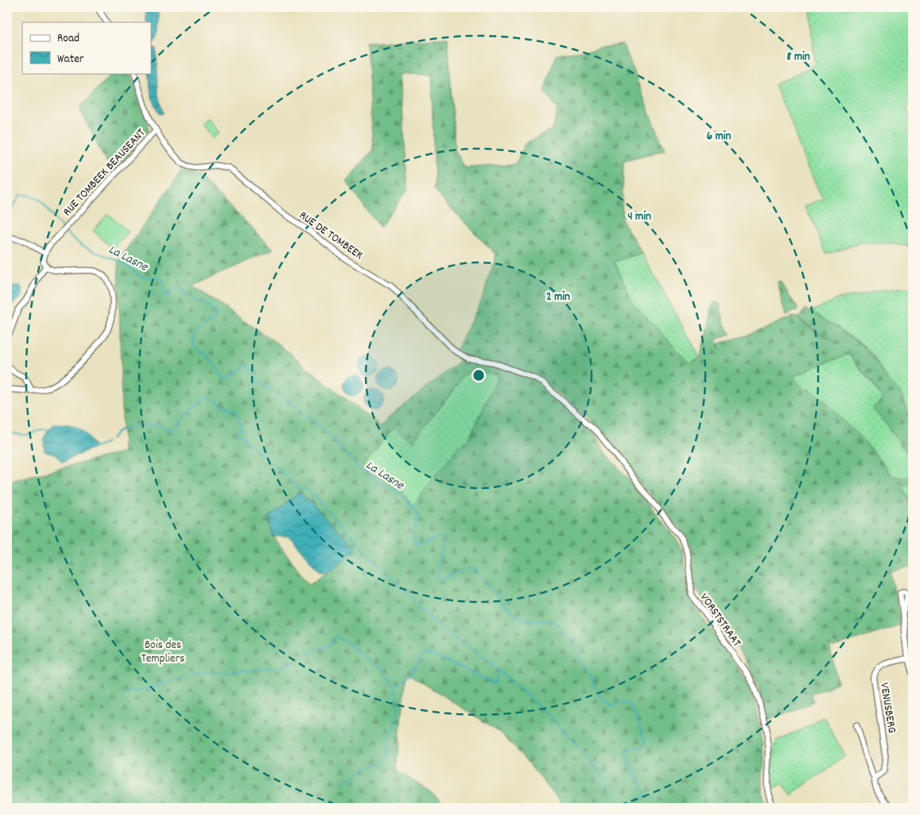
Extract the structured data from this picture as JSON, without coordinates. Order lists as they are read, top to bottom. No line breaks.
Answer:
{"streets":{"street":["RUE TOMBEEK BEAUSEANT","RUE DE TOMBEEK","VORSTSTRAAT","VENUSBERG"]},"crossings":[["RUE TOMBEEK BEAUSEANT","RUE DE TOMBEEK"],["RUE DE TOMBEEK","VORSTSTRAAT"]],"water":["La Lasne"],"parks":["Bois des Templiers"],"legend":["Road","Water"],"rings":["8 min","6 min","4 min","2 min"]}
